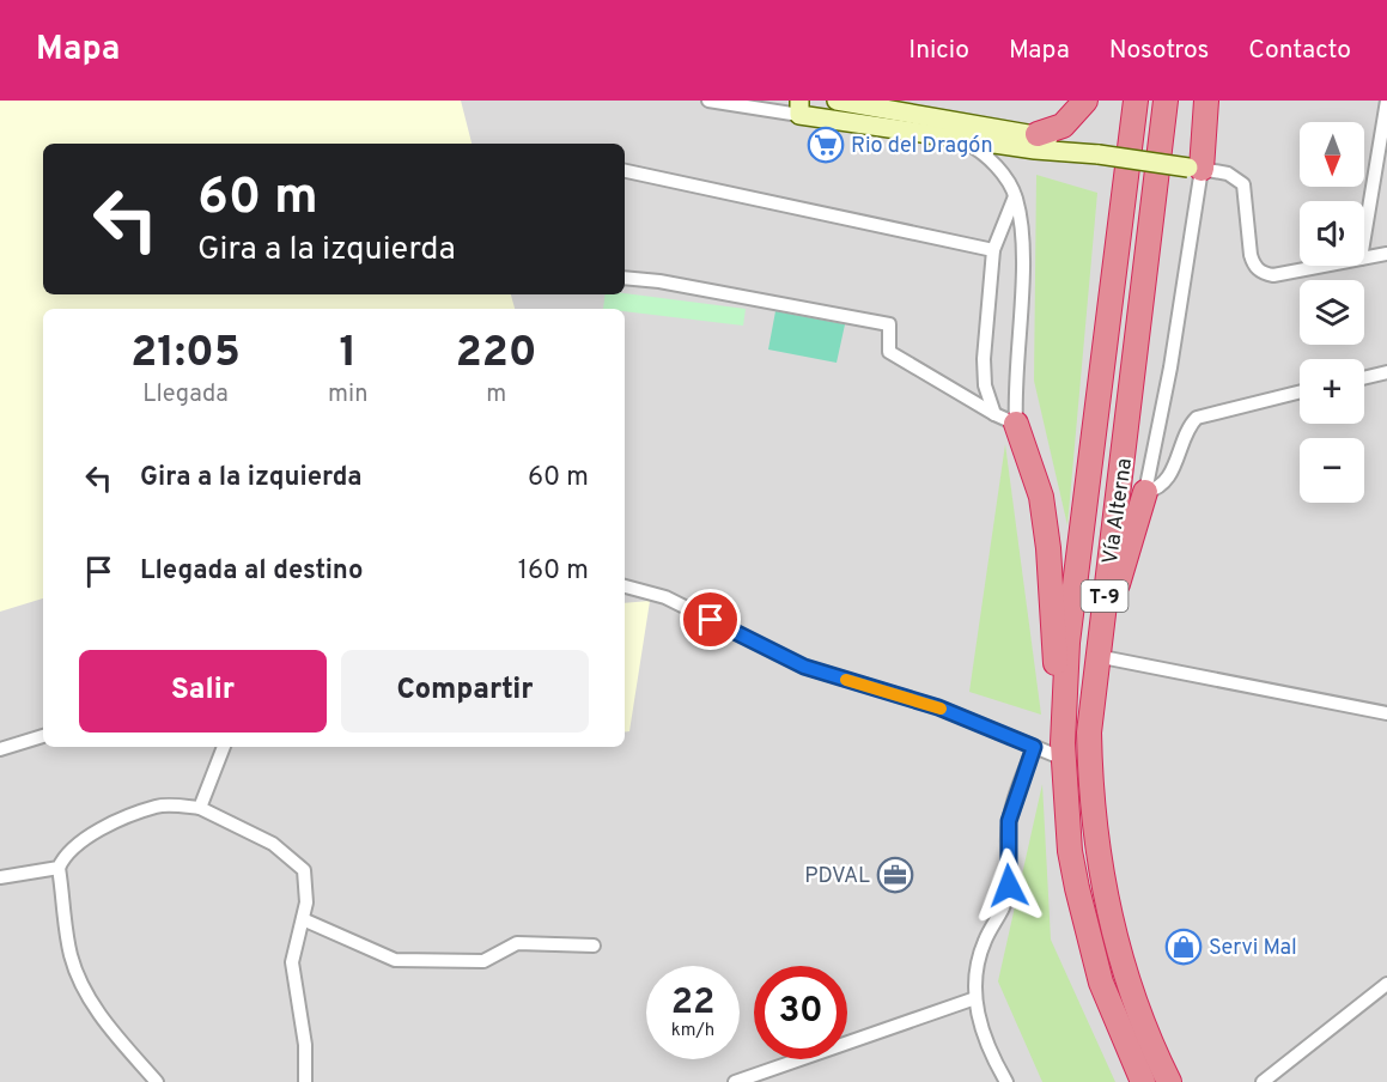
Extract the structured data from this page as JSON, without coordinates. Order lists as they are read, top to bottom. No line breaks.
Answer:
{"streets":{"highway":["Vía Alterna","T-9"]},"crossings":[["Vía Alterna","T-9"]],"places":{"supermarket":["Rio del Dragón"],"office":["PDVAL"],"shop":["Servi Mal"]},"north":"bottom","page":{"header":"Mapa","nav":["Inicio","Mapa","Nosotros","Contacto"],"map_buttons":["+","−"],"turn":["60 m","Gira a la izquierda"],"eta":["21:05","Llegada","1","min","220","m"],"list":[{"name":"Gira a la izquierda","value":"60 m"},{"name":"Llegada al destino","value":"160 m"}],"buttons":["Salir","Compartir"],"speed":"22 km/h","limit":"30"}}
